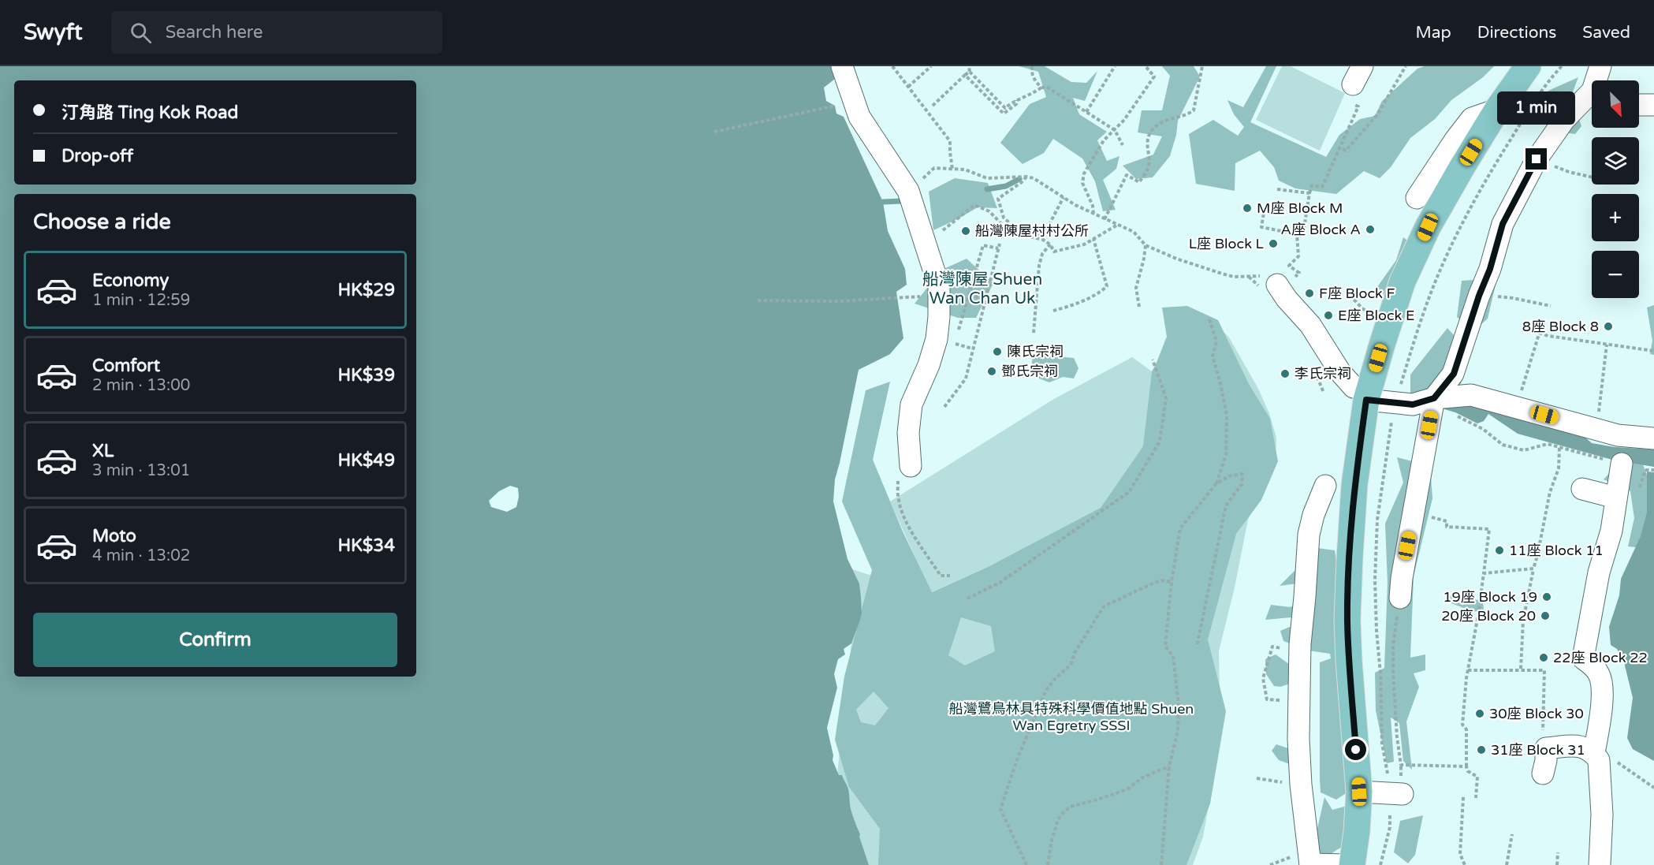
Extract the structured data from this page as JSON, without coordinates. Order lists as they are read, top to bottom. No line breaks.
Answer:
{"districts":["船灣陳屋 Shuen Wan Chan Uk"],"parks":["船灣鷺鳥林具特殊科學價值地點 Shuen Wan Egretry SSSI"],"places":["M座 Block M","A座 Block A","船灣陳屋村村公所","L座 Block L","F座 Block F","E座 Block E","8座 Block 8","陳氏宗祠","鄧氏宗祠","李氏宗祠","11座 Block 11","19座 Block 19","20座 Block 20","22座 Block 22","30座 Block 30","31座 Block 31"],"north":"bottom right","page":{"header":"Swyft","search":"Search here","nav":["Map","Directions","Saved"],"map_buttons":["+","−"],"banner":["汀角路 Ting Kok Road","Drop-off"],"bubble":"1 min","heading":"Choose a ride","list":[{"name":"Economy","note":"1 min · 12:59","value":"HK$29"},{"name":"Comfort","note":"2 min · 13:00","value":"HK$39"},{"name":"XL","note":"3 min · 13:01","value":"HK$49"},{"name":"Moto","note":"4 min · 13:02","value":"HK$34"}],"buttons":"Confirm"}}
